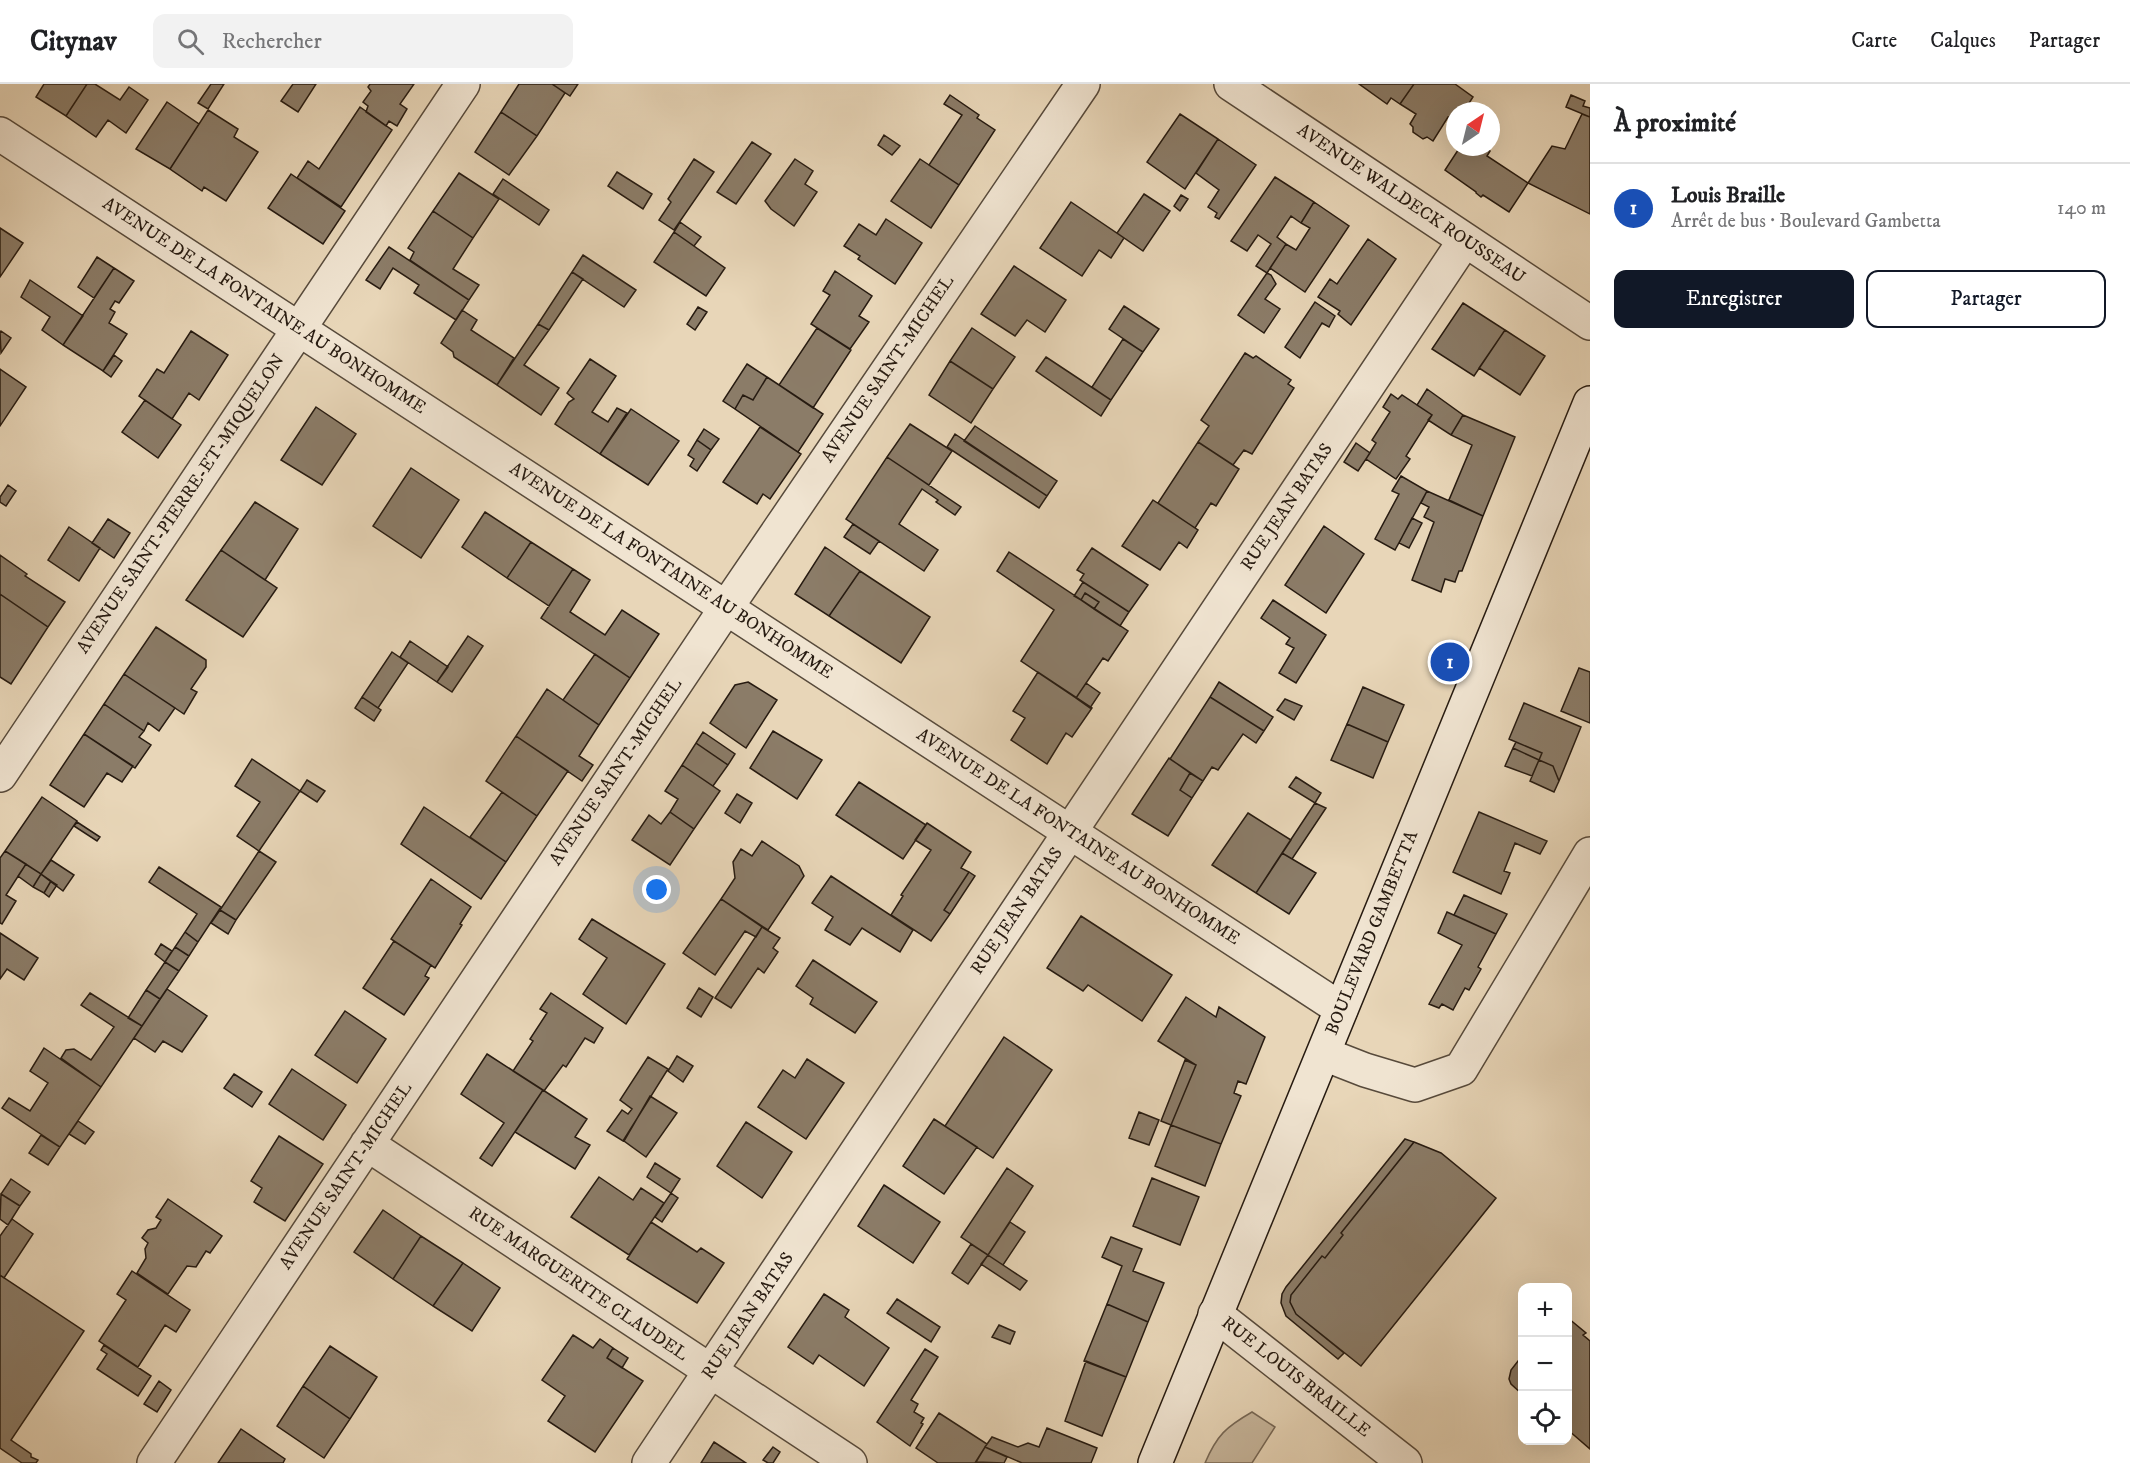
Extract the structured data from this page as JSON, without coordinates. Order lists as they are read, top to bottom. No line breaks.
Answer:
{"streets":{"street":["AVENUE WALDECK ROUSSEAU","AVENUE DE LA FONTAINE AU BONHOMME","AVENUE SAINT-MICHEL","AVENUE SAINT-PIERRE-ET-MIQUELON","RUE JEAN BATAS","BOULEVARD GAMBETTA","RUE MARGUERITE CLAUDEL","RUE LOUIS BRAILLE"]},"crossings":[["AVENUE WALDECK ROUSSEAU","RUE JEAN BATAS"],["AVENUE DE LA FONTAINE AU BONHOMME","AVENUE SAINT-MICHEL"],["AVENUE DE LA FONTAINE AU BONHOMME","AVENUE SAINT-PIERRE-ET-MIQUELON"],["AVENUE DE LA FONTAINE AU BONHOMME","RUE JEAN BATAS"],["AVENUE DE LA FONTAINE AU BONHOMME","BOULEVARD GAMBETTA"],["AVENUE SAINT-MICHEL","RUE MARGUERITE CLAUDEL"],["RUE JEAN BATAS","RUE MARGUERITE CLAUDEL"],["BOULEVARD GAMBETTA","RUE LOUIS BRAILLE"]],"north":"top right","page":{"header":"Citynav","search":"Rechercher","nav":["Carte","Calques","Partager"],"heading":"À proximité","list":[{"mark":"1","name":"Louis Braille","note":"Arrêt de bus · Boulevard Gambetta","value":"140 m"}],"buttons":["Enregistrer","Partager"],"pins":"1","map_buttons":["+","−"]}}
